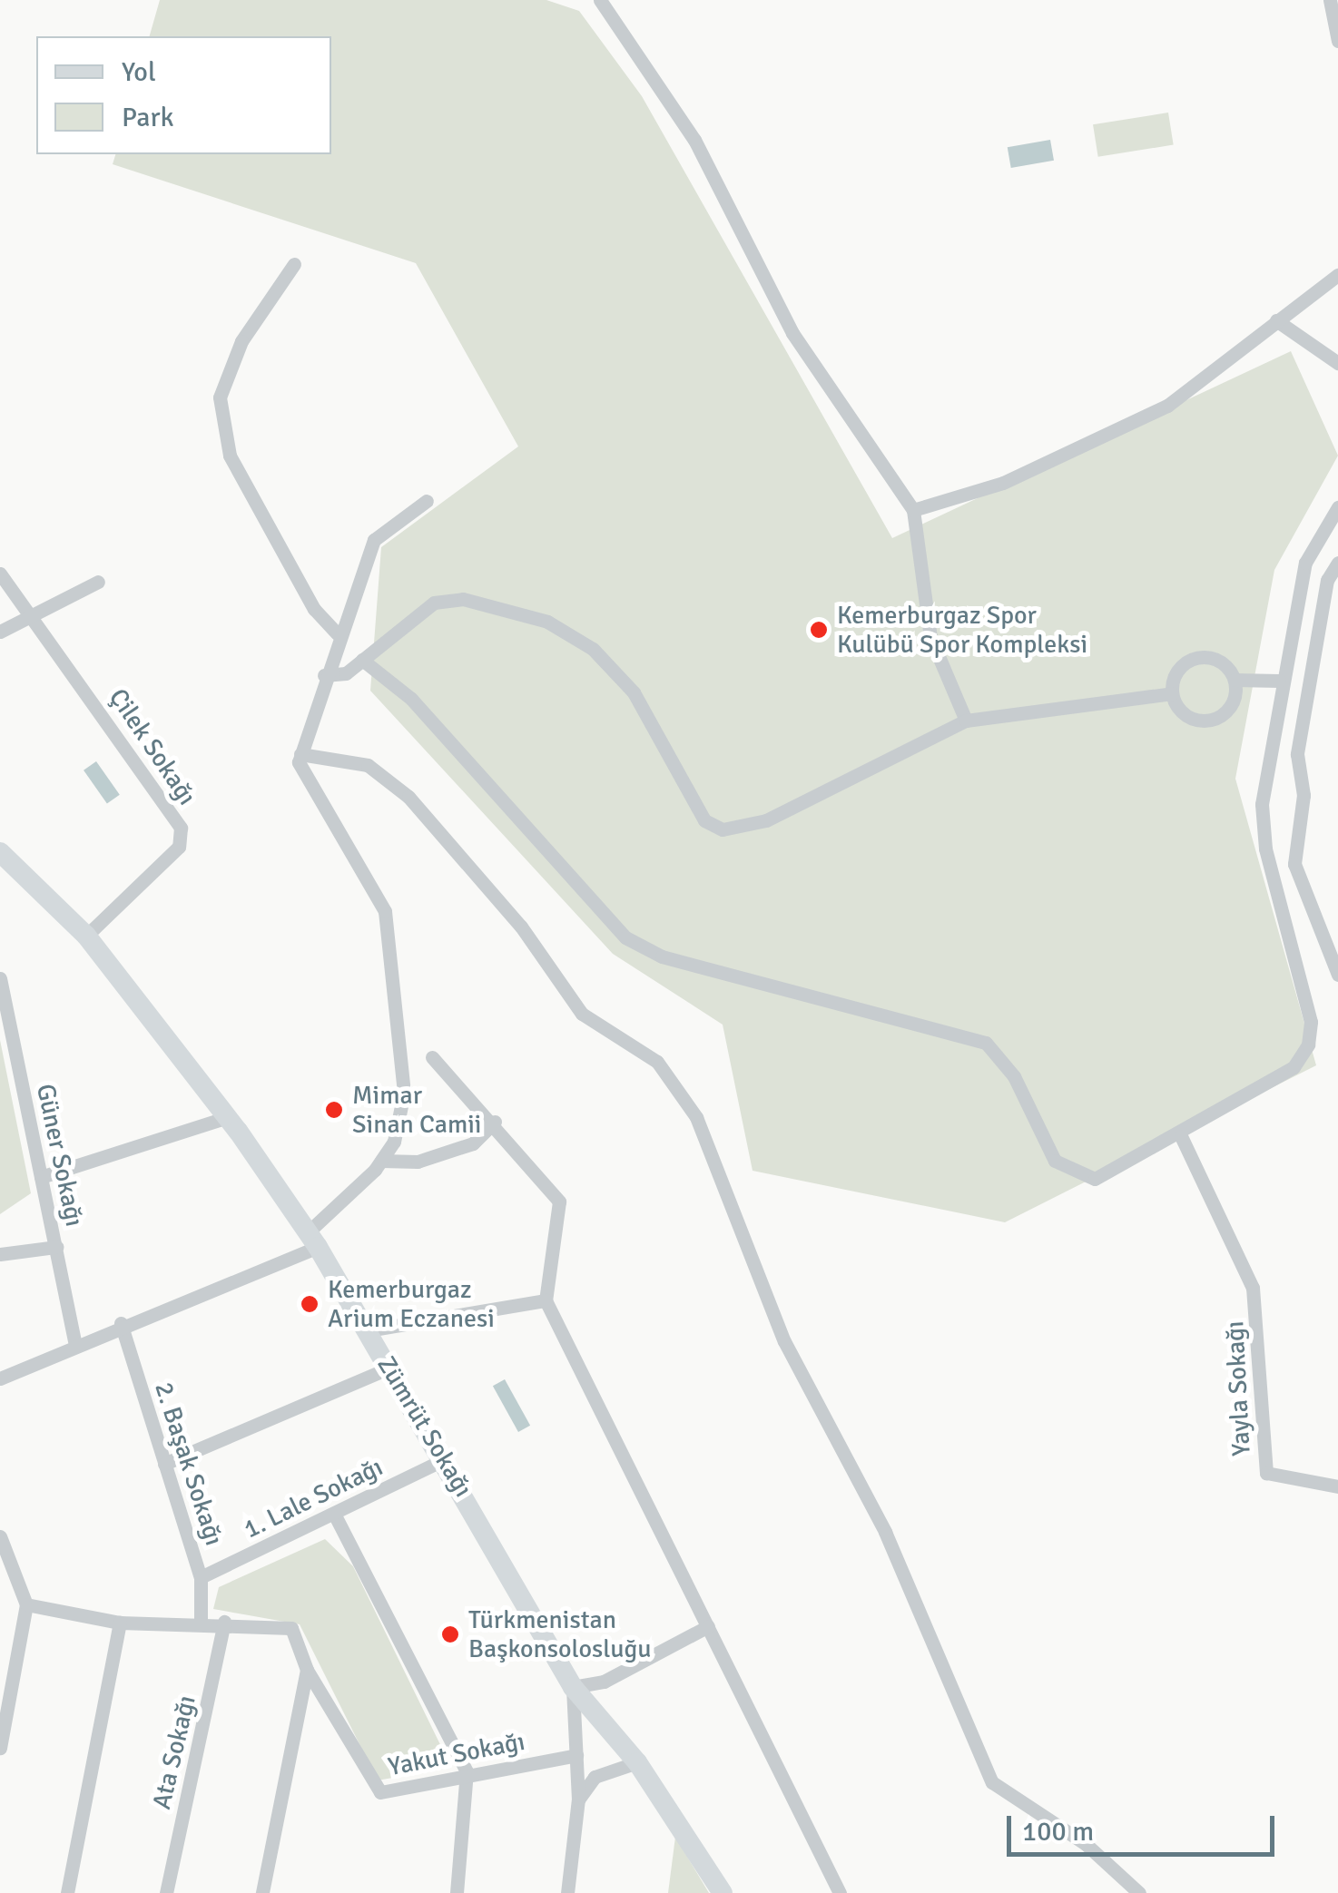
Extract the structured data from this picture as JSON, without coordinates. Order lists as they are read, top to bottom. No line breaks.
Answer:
{"streets":{"street":["Çilek Sokağı","Güner Sokağı","Yayla Sokağı","Zümrüt Sokağı","2. Başak Sokağı","1. Lale Sokağı","Ata Sokağı","Yakut Sokağı"]},"crossings":[["Çilek Sokağı","Zümrüt Sokağı"],["Zümrüt Sokağı","1. Lale Sokağı"],["2. Başak Sokağı","1. Lale Sokağı"]],"places":["Kemerburgaz Spor Kulübü Spor Kompleksi","Mimar Sinan Camii","Kemerburgaz Arium Eczanesi","Türkmenistan Başkonsolosluğu"],"legend":["Yol","Park"],"scale_bar":"100 m"}
